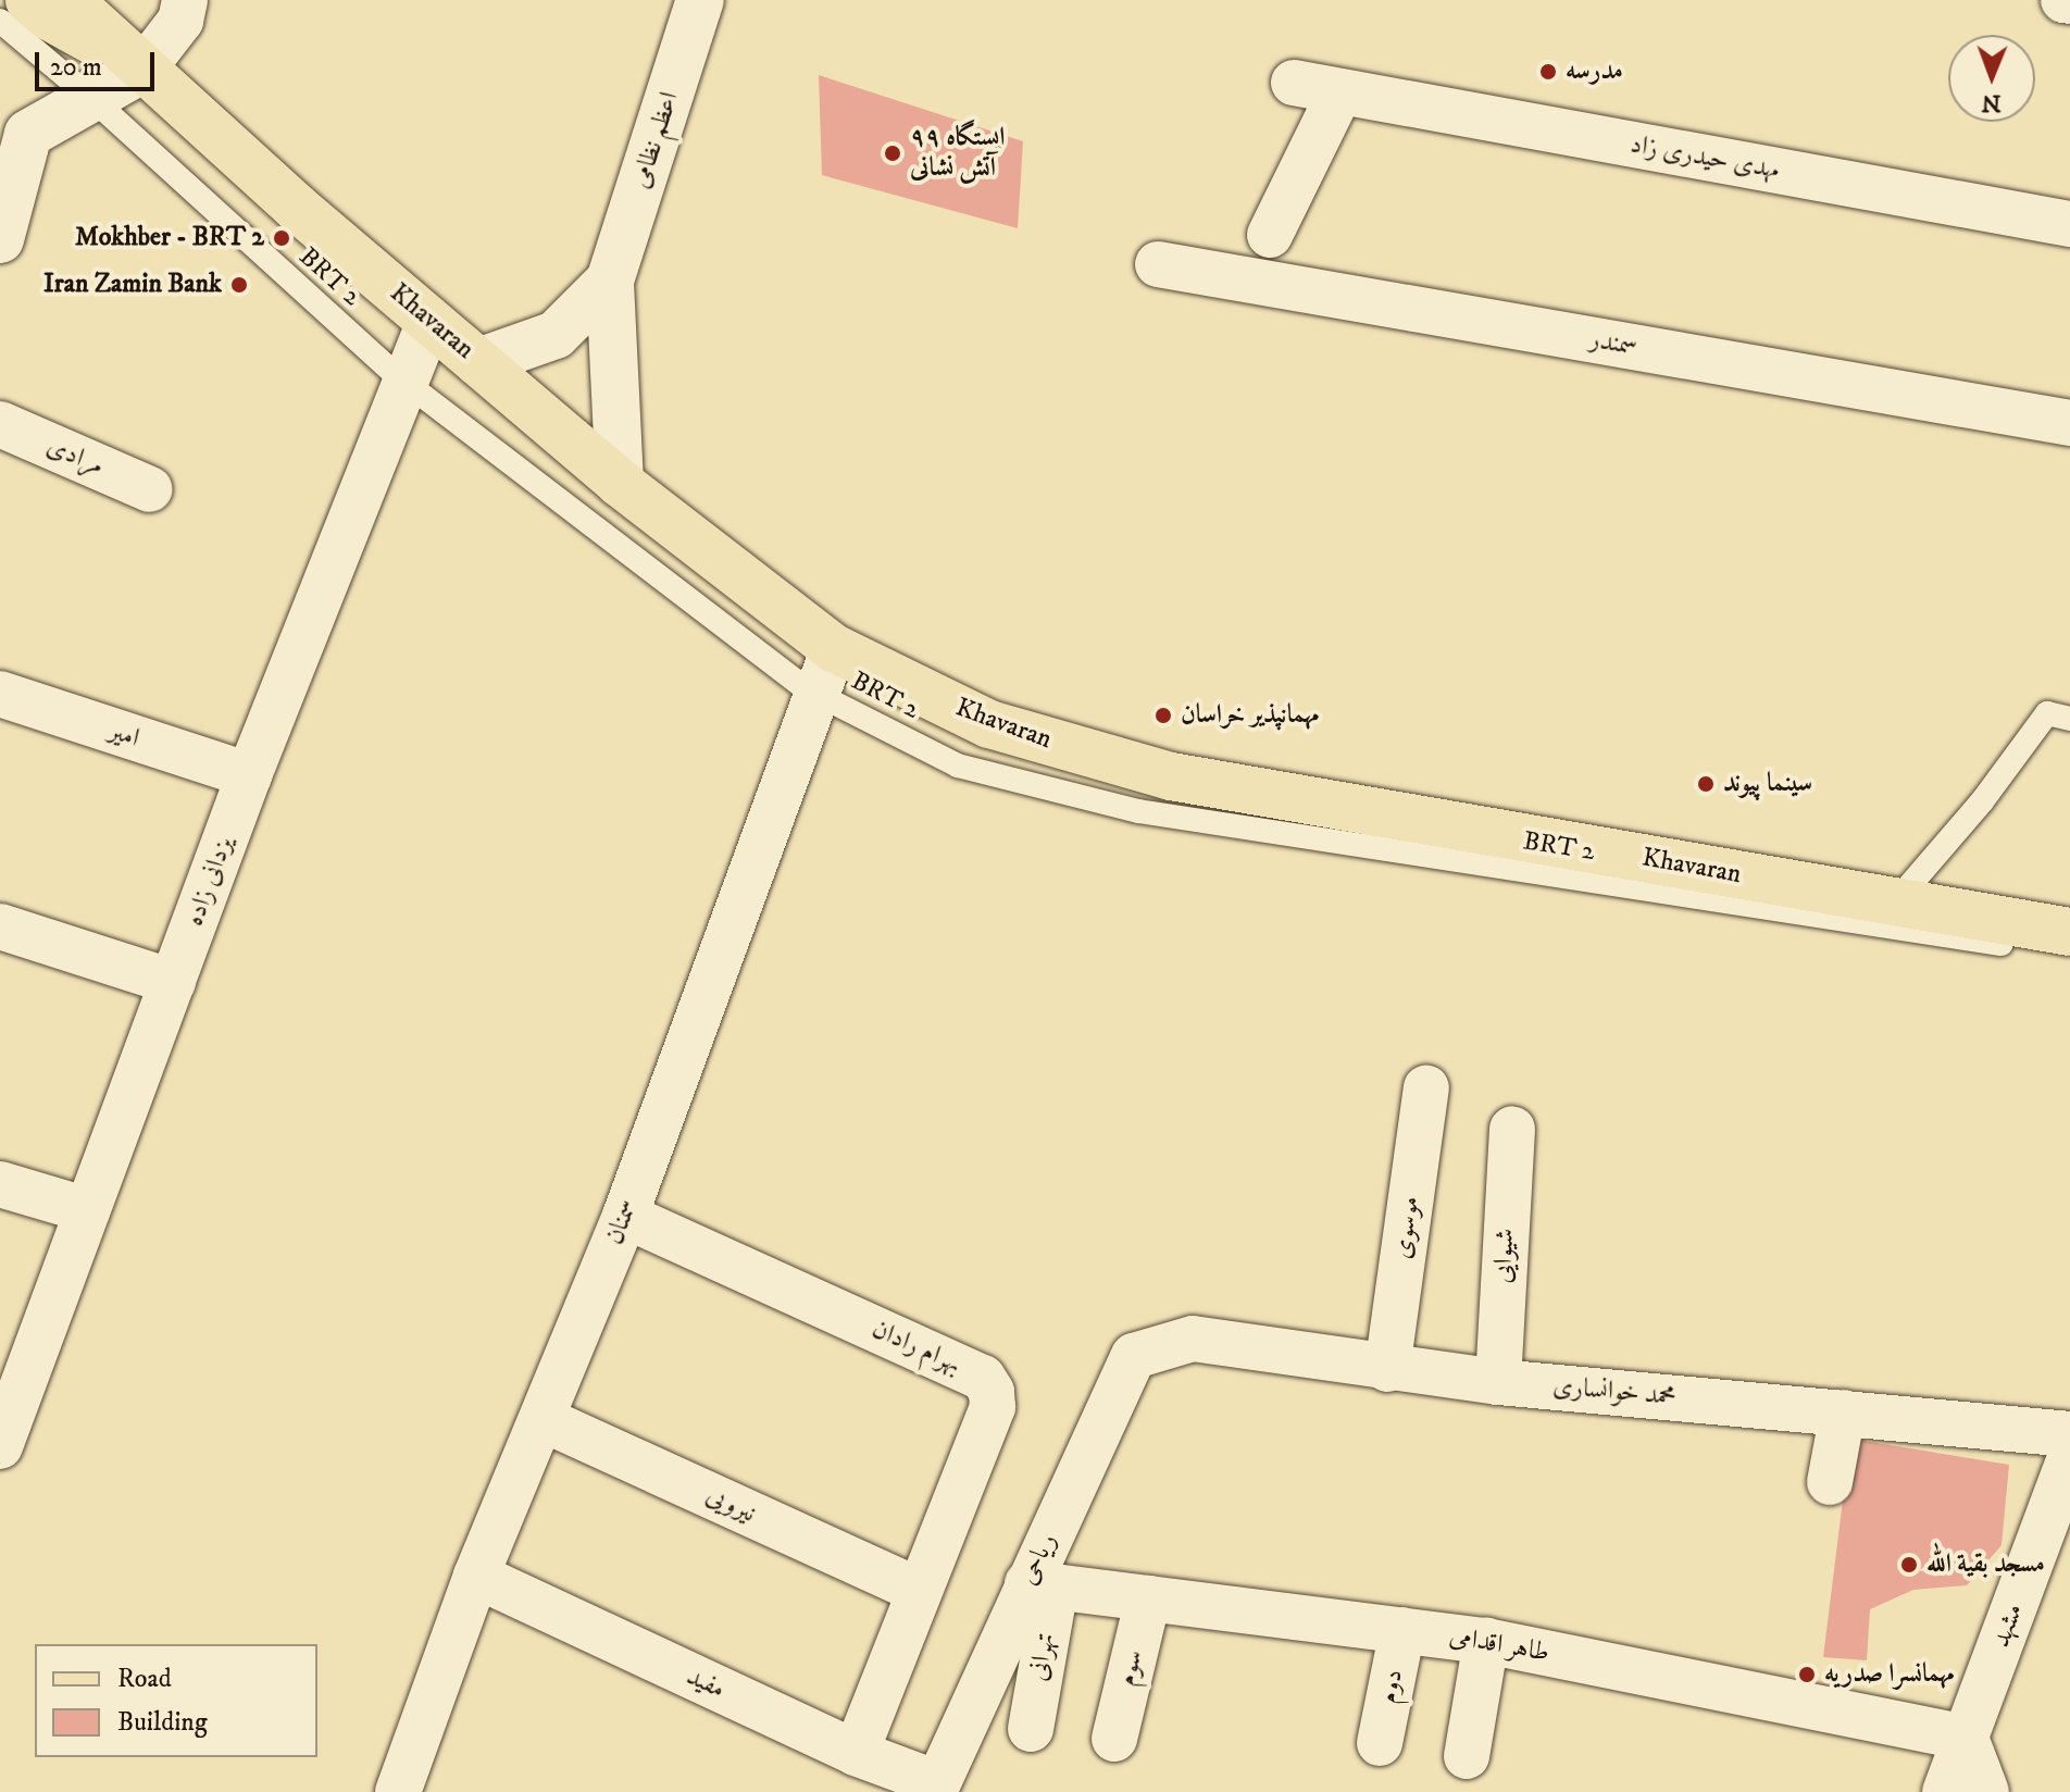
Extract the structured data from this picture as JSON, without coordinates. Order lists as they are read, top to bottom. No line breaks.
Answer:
{"streets":{"main road":["Khavaran"],"street":["اعظم نظامی","مهدی حیدری زاد","سمندر","مرادی","امیر","یزدانی زاده","سمنان","موسوی","شیوایی","بهرام رادان","محمد خوانساری","نیرویی","ریاحی","مشهد","طاهر اقدامی","تهرانی","سوم","مفید","دوم"],"lane":["BRT 2"]},"crossings":[["اعظم نظامی","Khavaran"],["BRT 2","یزدانی زاده"],["BRT 2","سمنان"],["Khavaran","یزدانی زاده"],["Khavaran","سمنان"],["امیر","یزدانی زاده"],["سمنان","بهرام رادان"],["سمنان","نیرویی"],["سمنان","مفید"],["موسوی","محمد خوانساری"],["شیوایی","محمد خوانساری"],["بهرام رادان","نیرویی"],["بهرام رادان","مفید"],["محمد خوانساری","ریاحی"],["ریاحی","طاهر اقدامی"],["ریاحی","تهرانی"],["ریاحی","مفید"],["مشهد","طاهر اقدامی"],["طاهر اقدامی","تهرانی"],["طاهر اقدامی","سوم"],["طاهر اقدامی","دوم"]],"places":["مدرسه","ایستگاه ۹۹ آتش نشانی","Mokhber - BRT 2","Iran Zamin Bank","مهمانپذیر خراسان","سینما پیوند","مسجد بقیة الله","مهمانسرا صدریه"],"legend":["Road","Building"],"scale_bar":"20 m","north":"bottom"}
